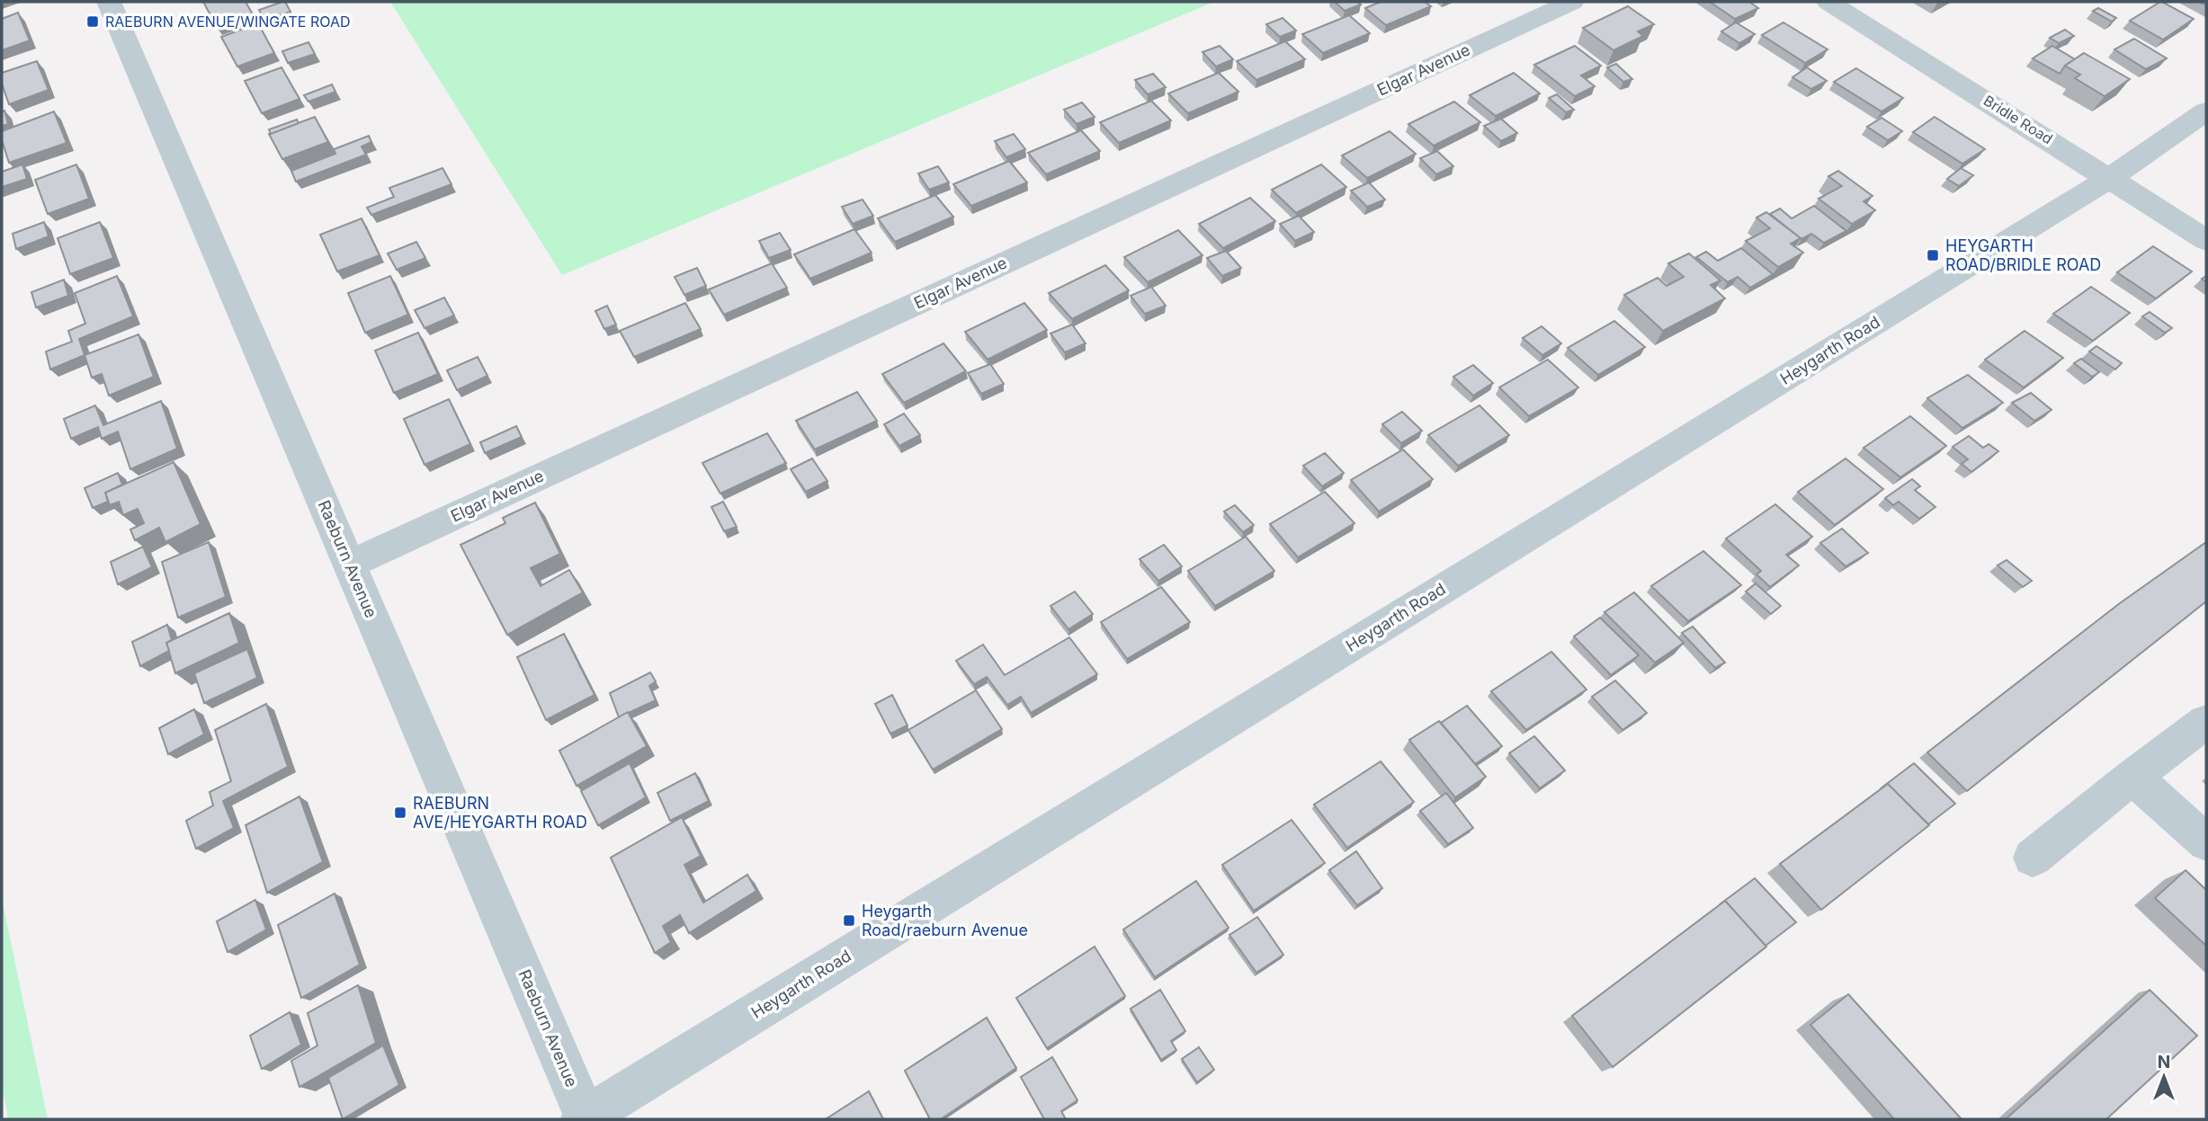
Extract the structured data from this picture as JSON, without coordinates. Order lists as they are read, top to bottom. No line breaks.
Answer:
{"streets":{"street":["Elgar Avenue","Bridle Road","Heygarth Road","Raeburn Avenue"]},"crossings":[["Elgar Avenue","Raeburn Avenue"],["Bridle Road","Heygarth Road"],["Heygarth Road","Raeburn Avenue"]],"places":{"transit":["RAEBURN AVENUE/WINGATE ROAD","HEYGARTH ROAD/BRIDLE ROAD","RAEBURN AVE/HEYGARTH ROAD","Heygarth Road/raeburn Avenue"]},"north":"top"}
